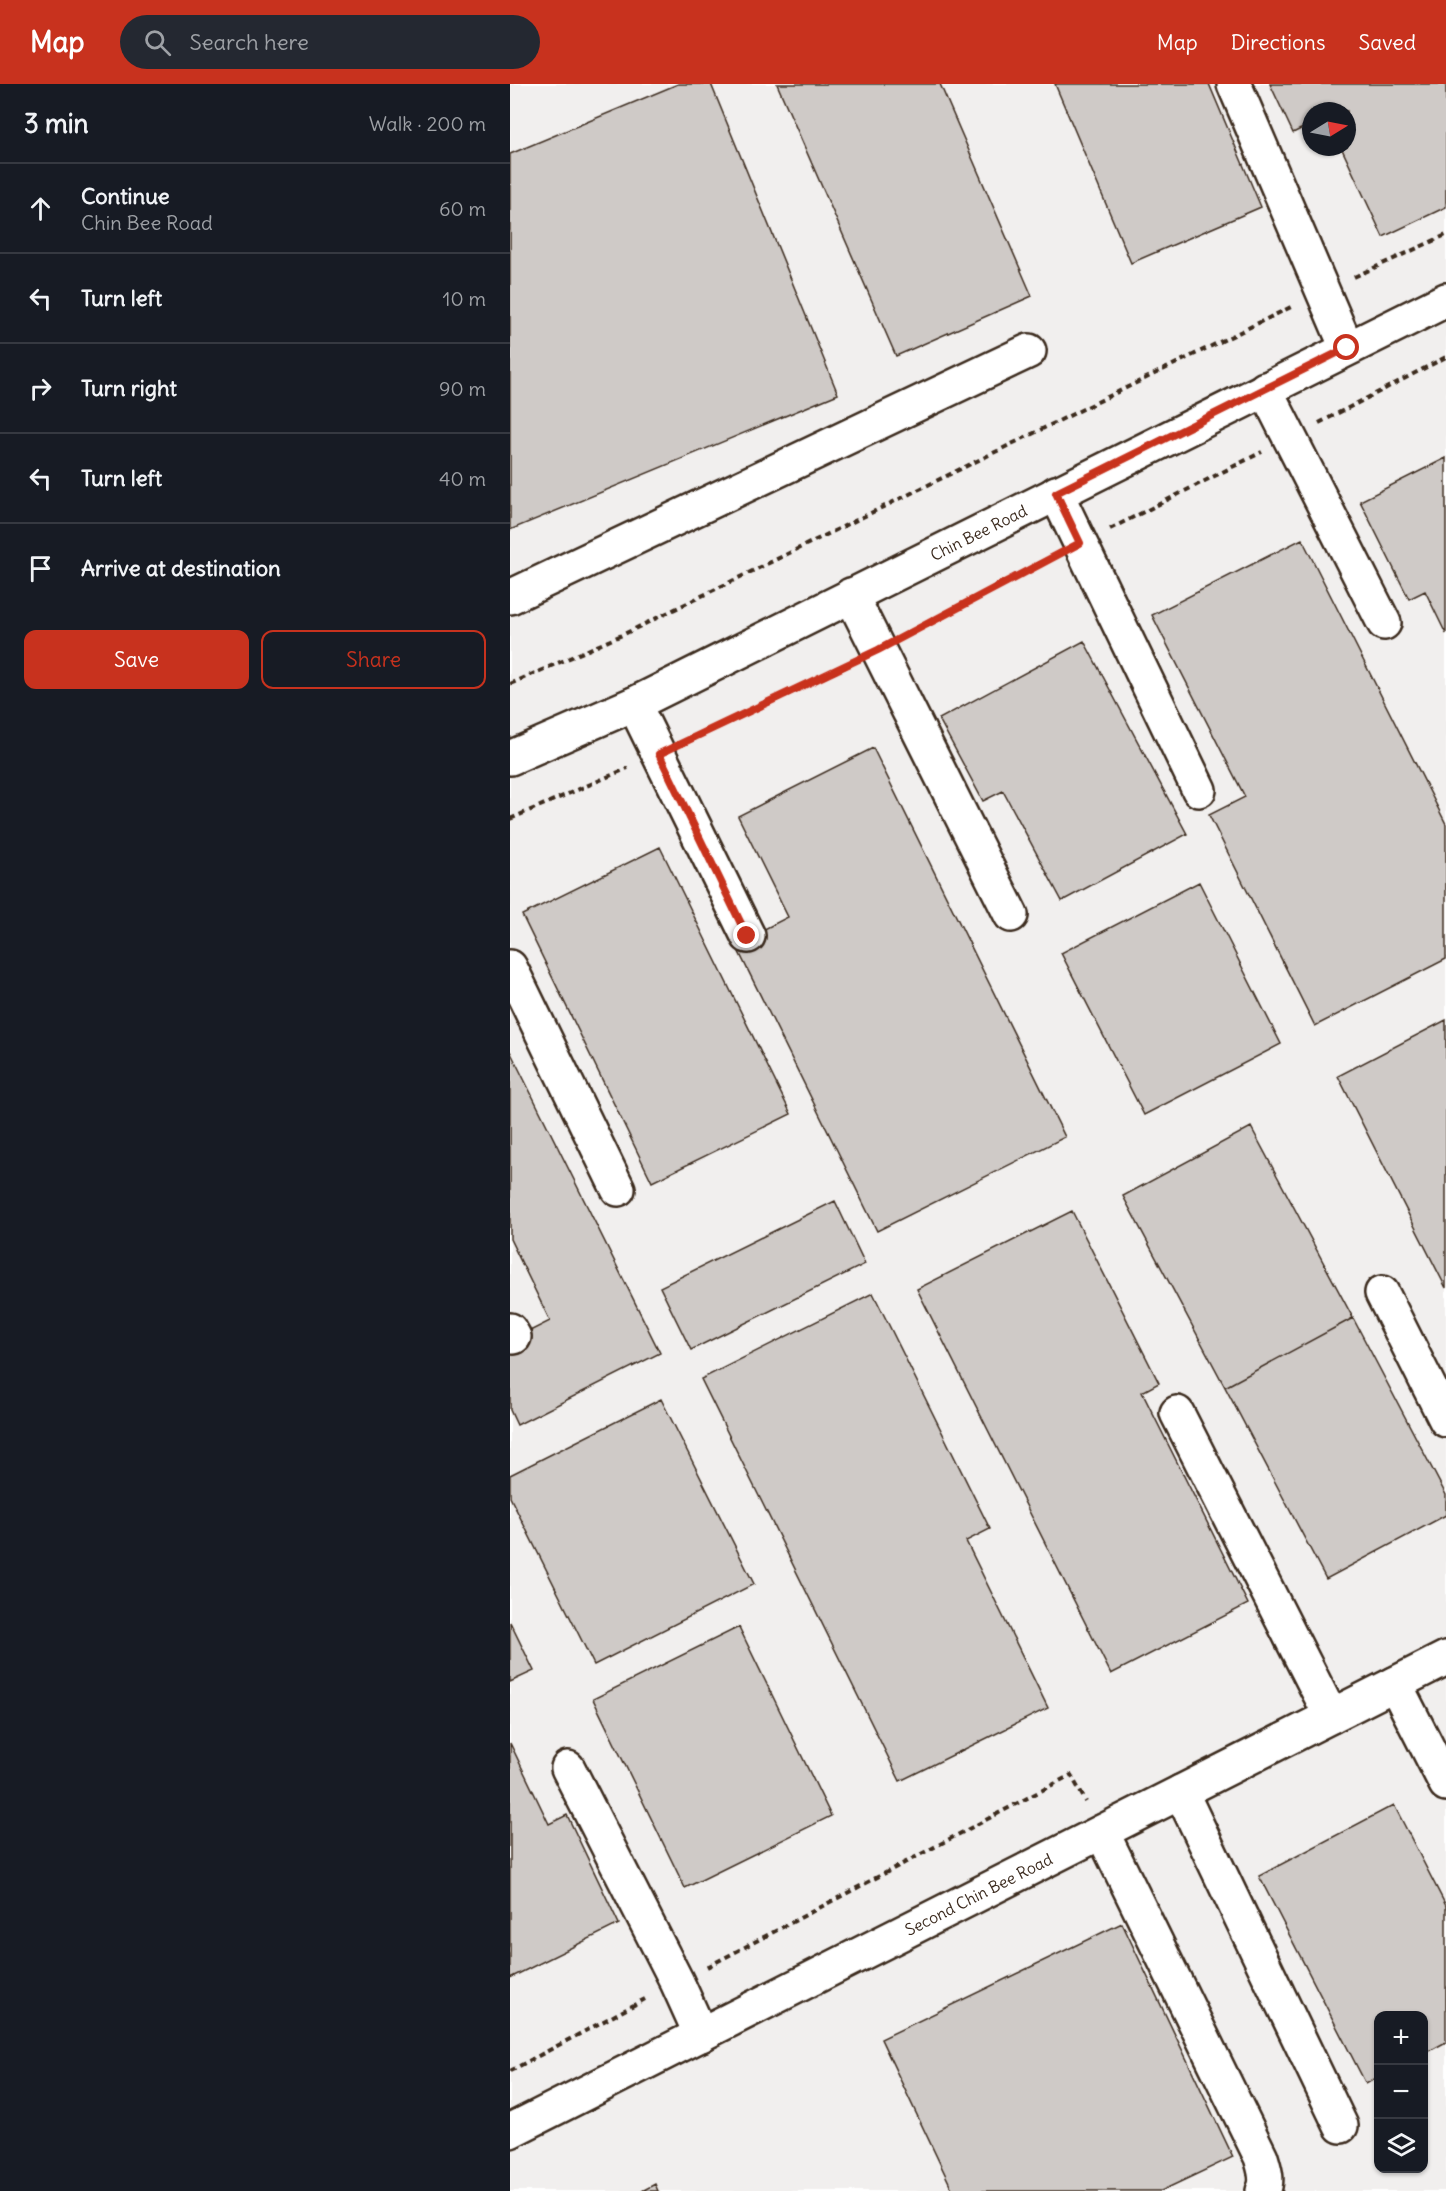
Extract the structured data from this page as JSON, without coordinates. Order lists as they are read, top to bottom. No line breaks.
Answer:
{"streets":{"street":["Chin Bee Road","Second Chin Bee Road"]},"north":"right","page":{"header":"Map","search":"Search here","nav":["Map","Directions","Saved"],"heading":["3 min","Walk · 200 m"],"list":[["Continue","Chin Bee Road","60 m"],["Turn left","10 m"],["Turn right","90 m"],["Turn left","40 m"],"Arrive at destination"],"buttons":["Save","Share"],"map_buttons":["+","−"]}}
